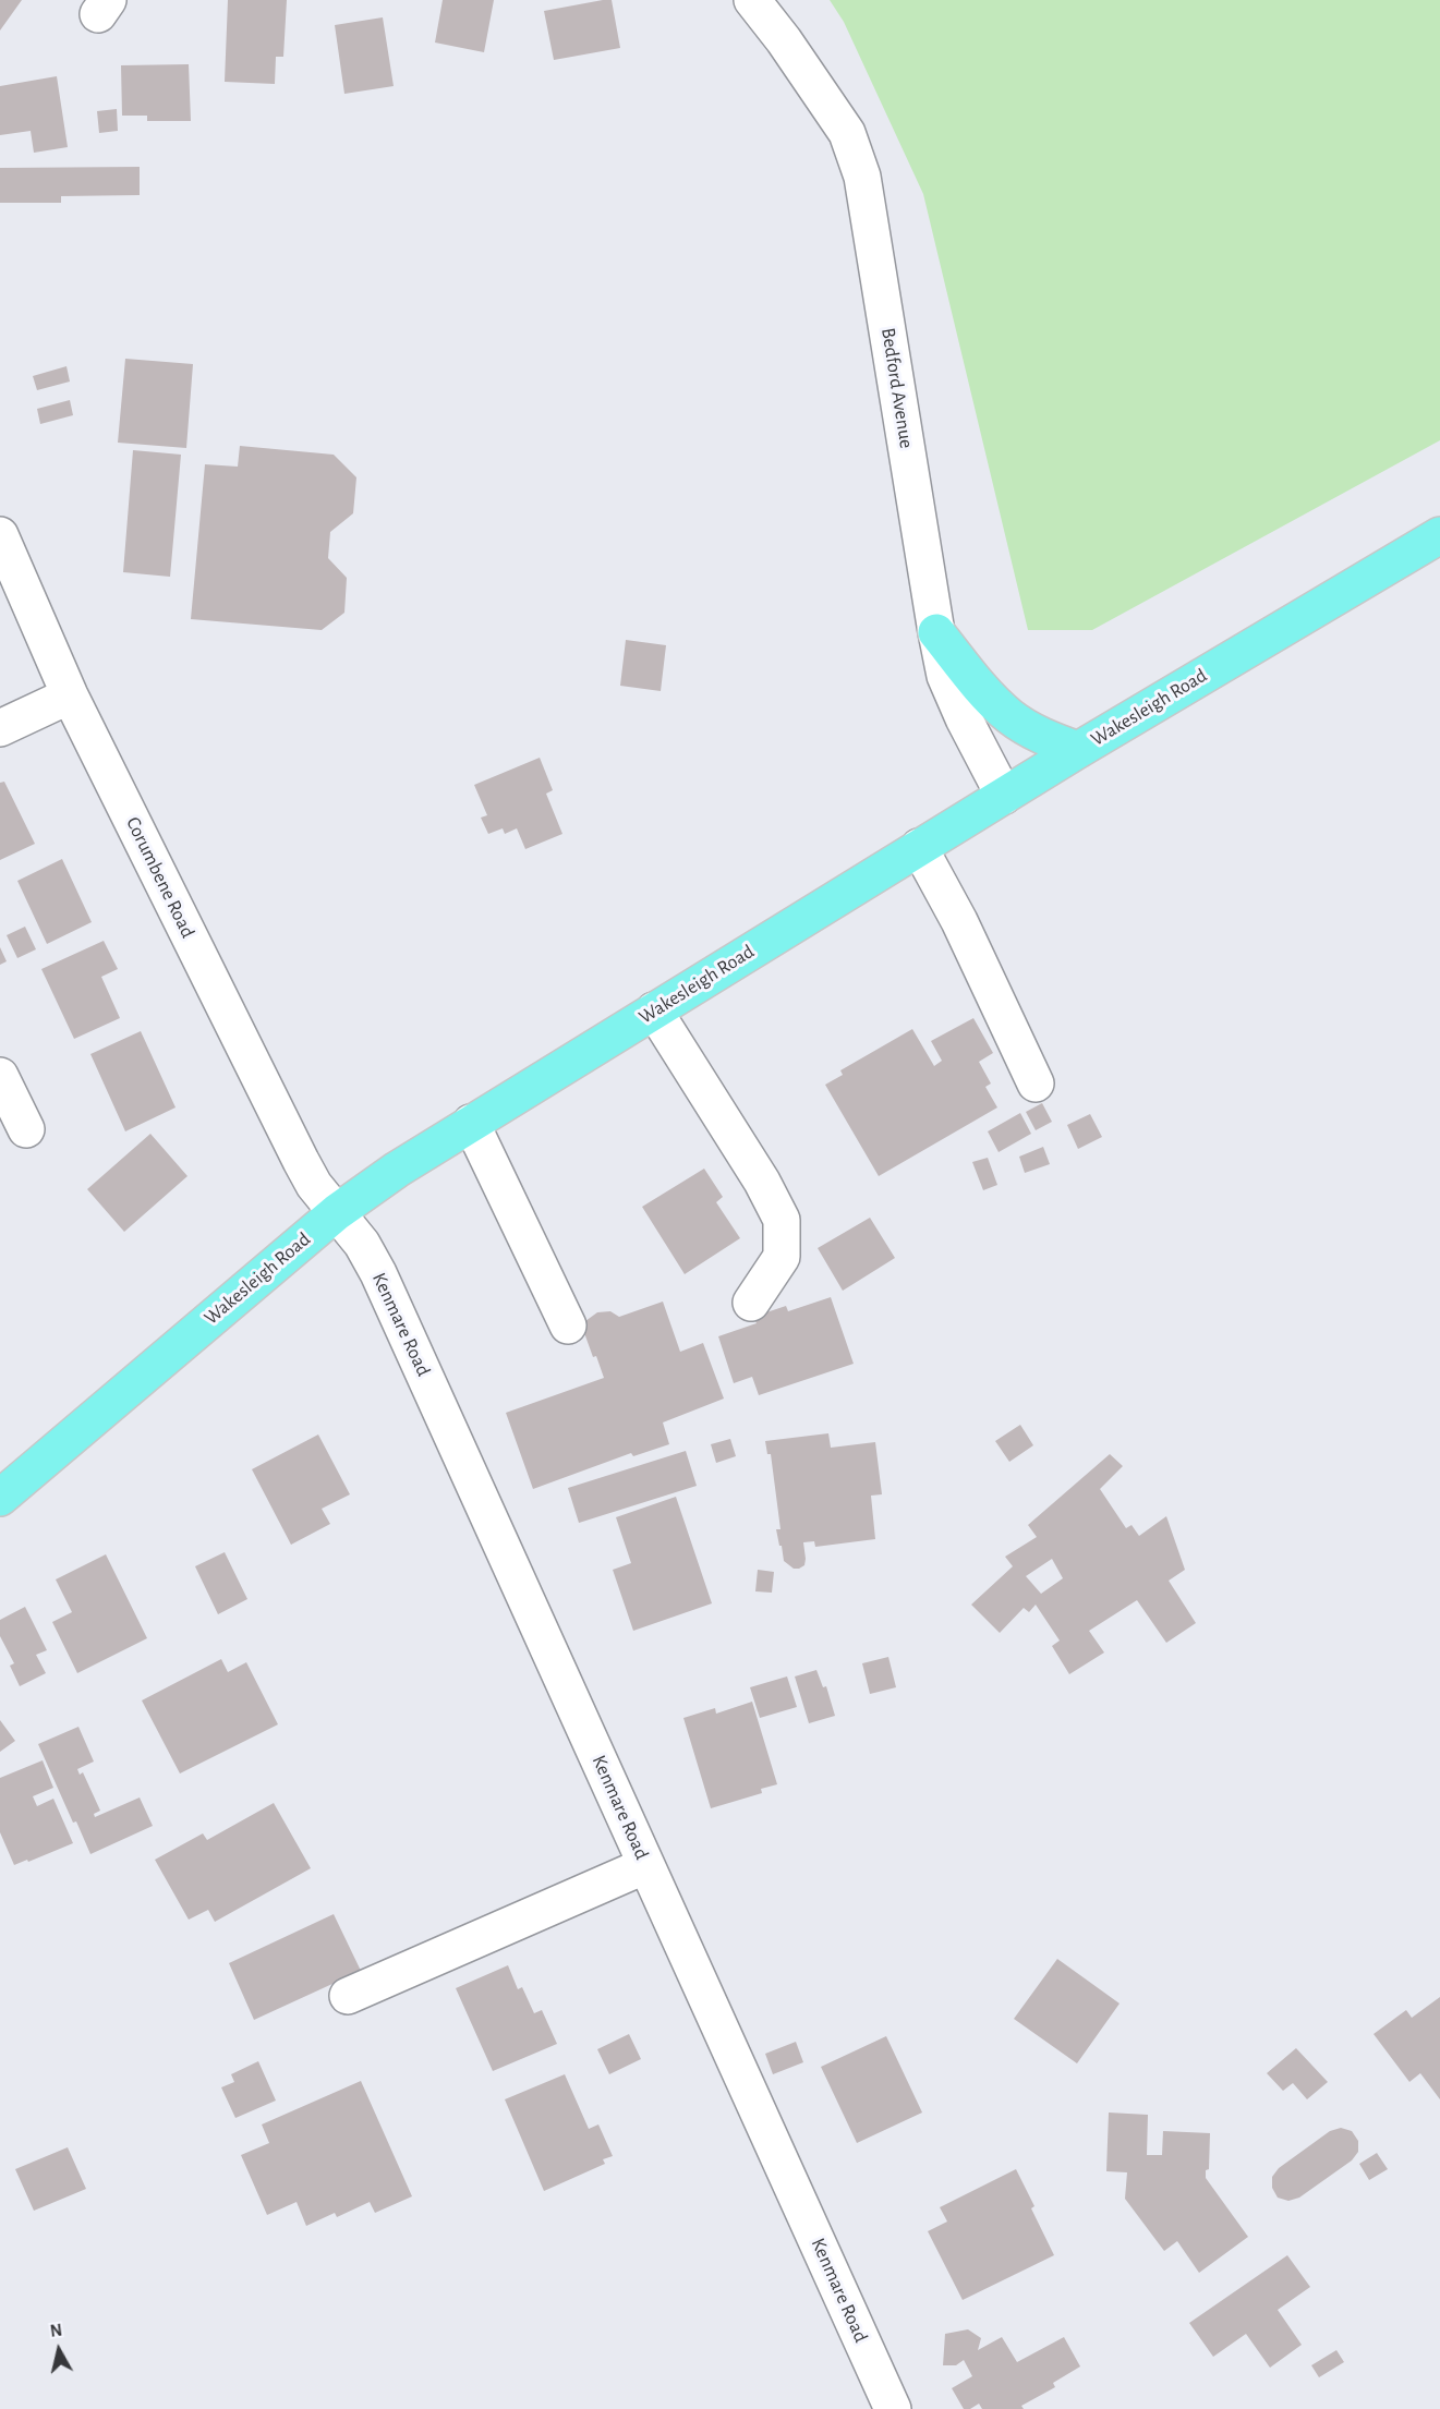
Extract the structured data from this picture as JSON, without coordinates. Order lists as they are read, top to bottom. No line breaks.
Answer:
{"streets":{"main road":["Wakesleigh Road"],"street":["Bedford Avenue","Corumbene Road","Kenmare Road"]},"crossings":[["Bedford Avenue","Wakesleigh Road"],["Wakesleigh Road","Corumbene Road"],["Wakesleigh Road","Kenmare Road"],["Corumbene Road","Kenmare Road"]],"north":"top"}
